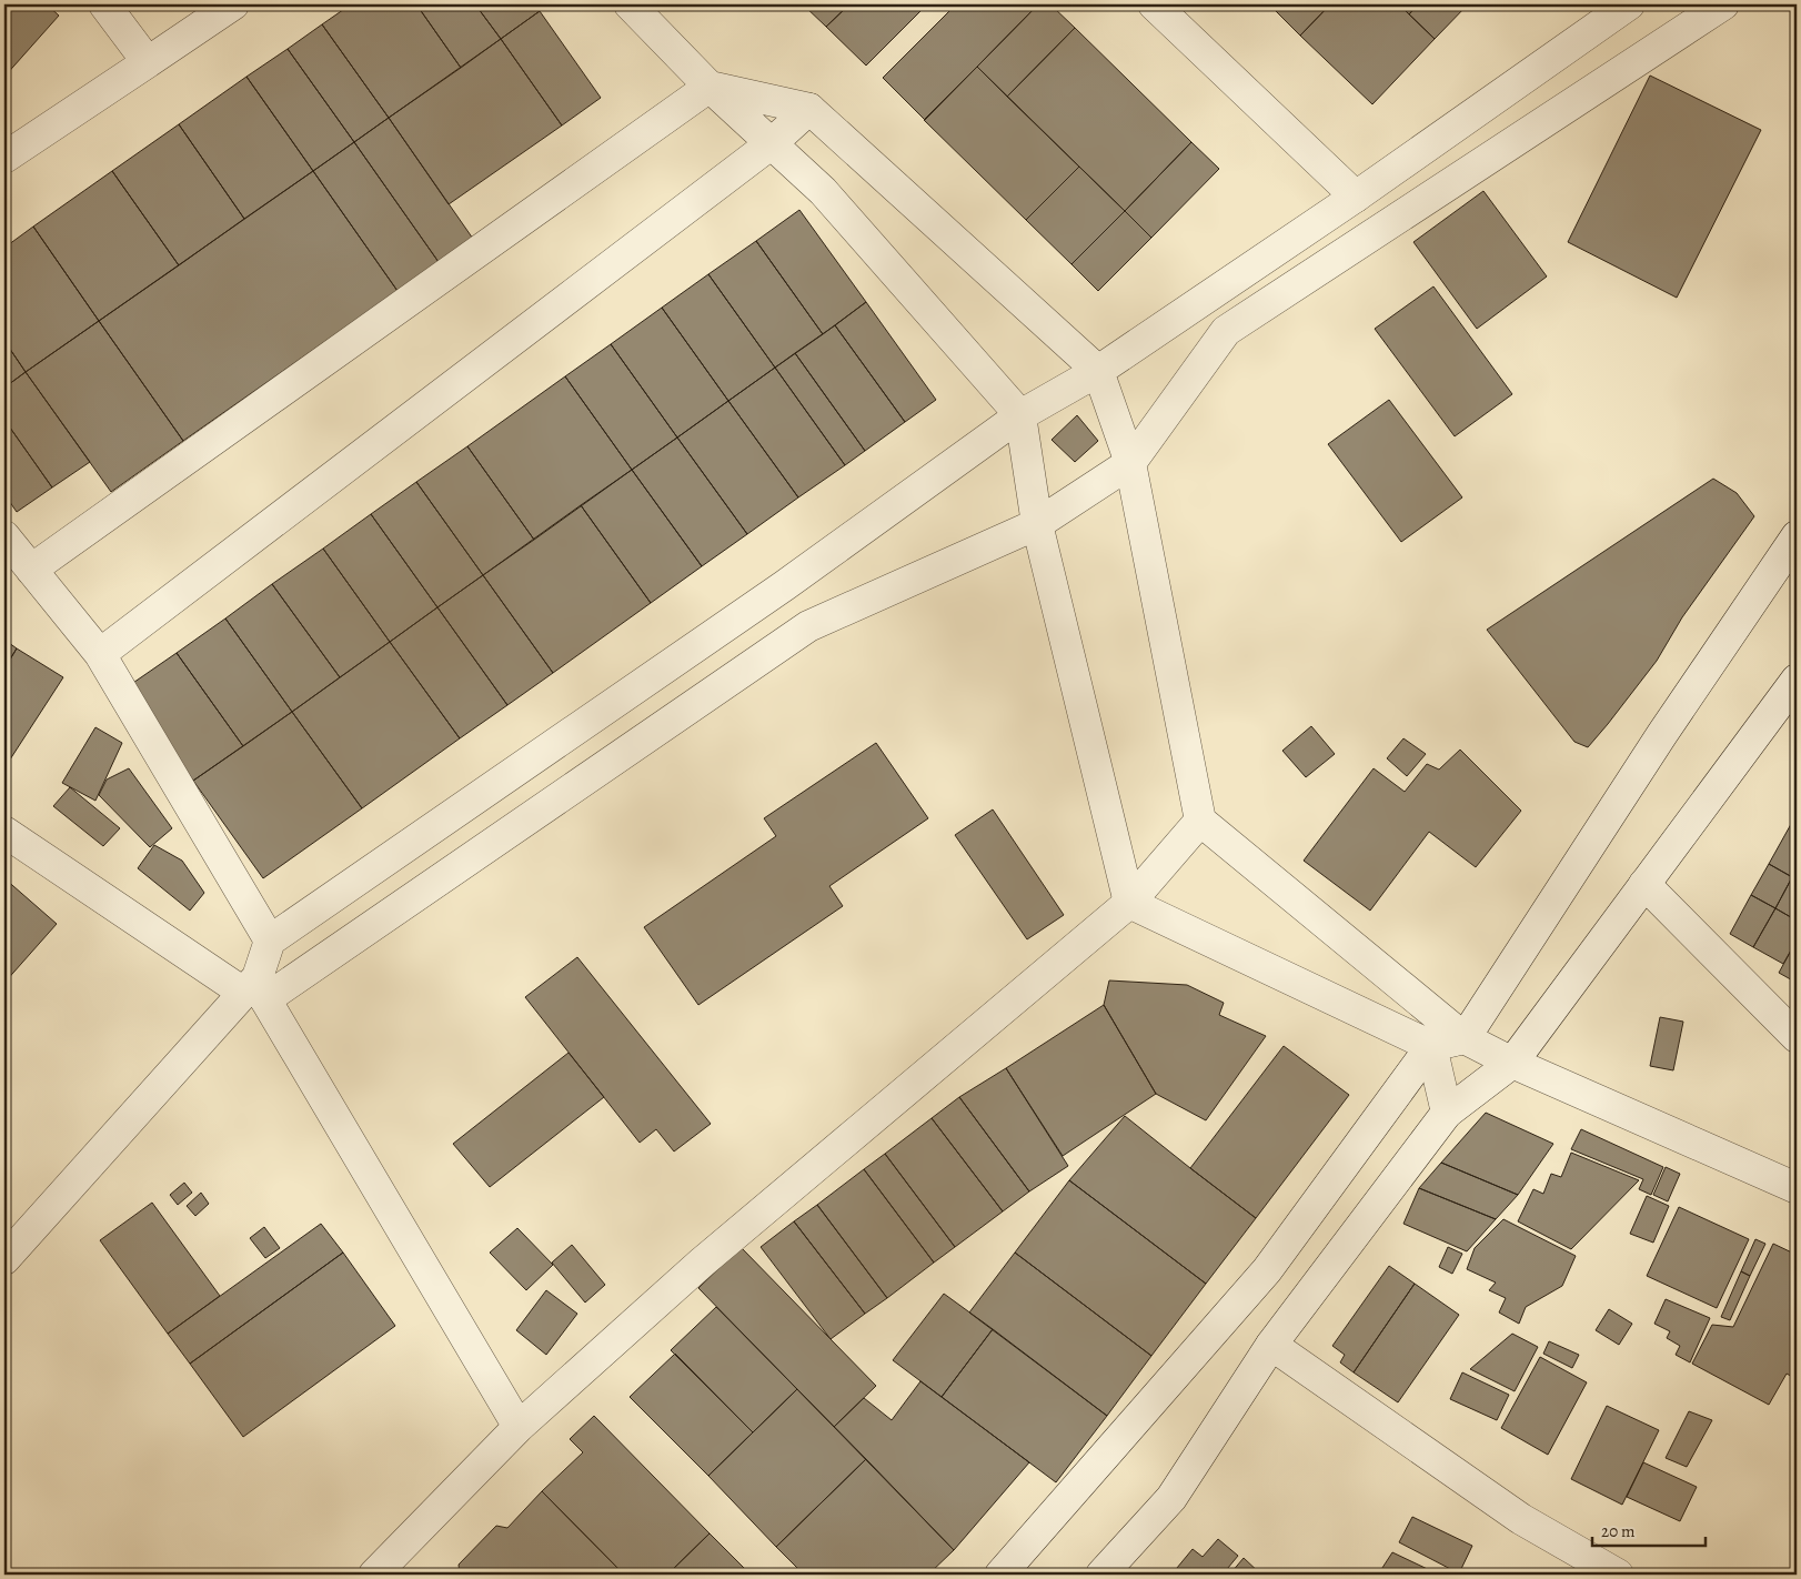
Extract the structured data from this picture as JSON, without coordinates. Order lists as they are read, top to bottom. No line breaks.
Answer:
{"scale_bar":"20 m"}
